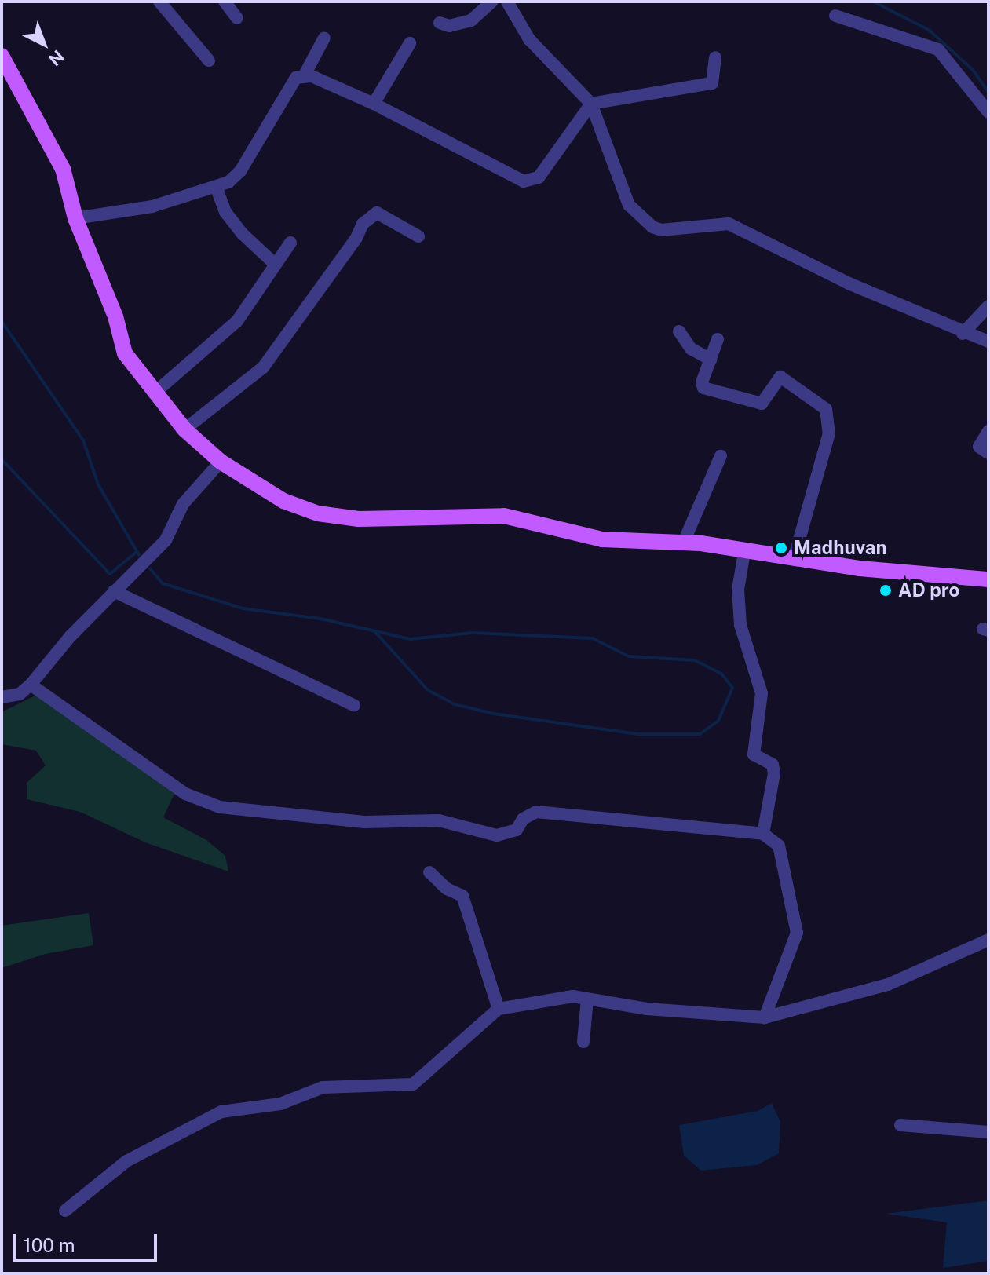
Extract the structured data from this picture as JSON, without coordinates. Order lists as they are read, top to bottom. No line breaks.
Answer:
{"places":["Madhuvan","AD pro"],"scale_bar":"100 m","north":"bottom right"}
